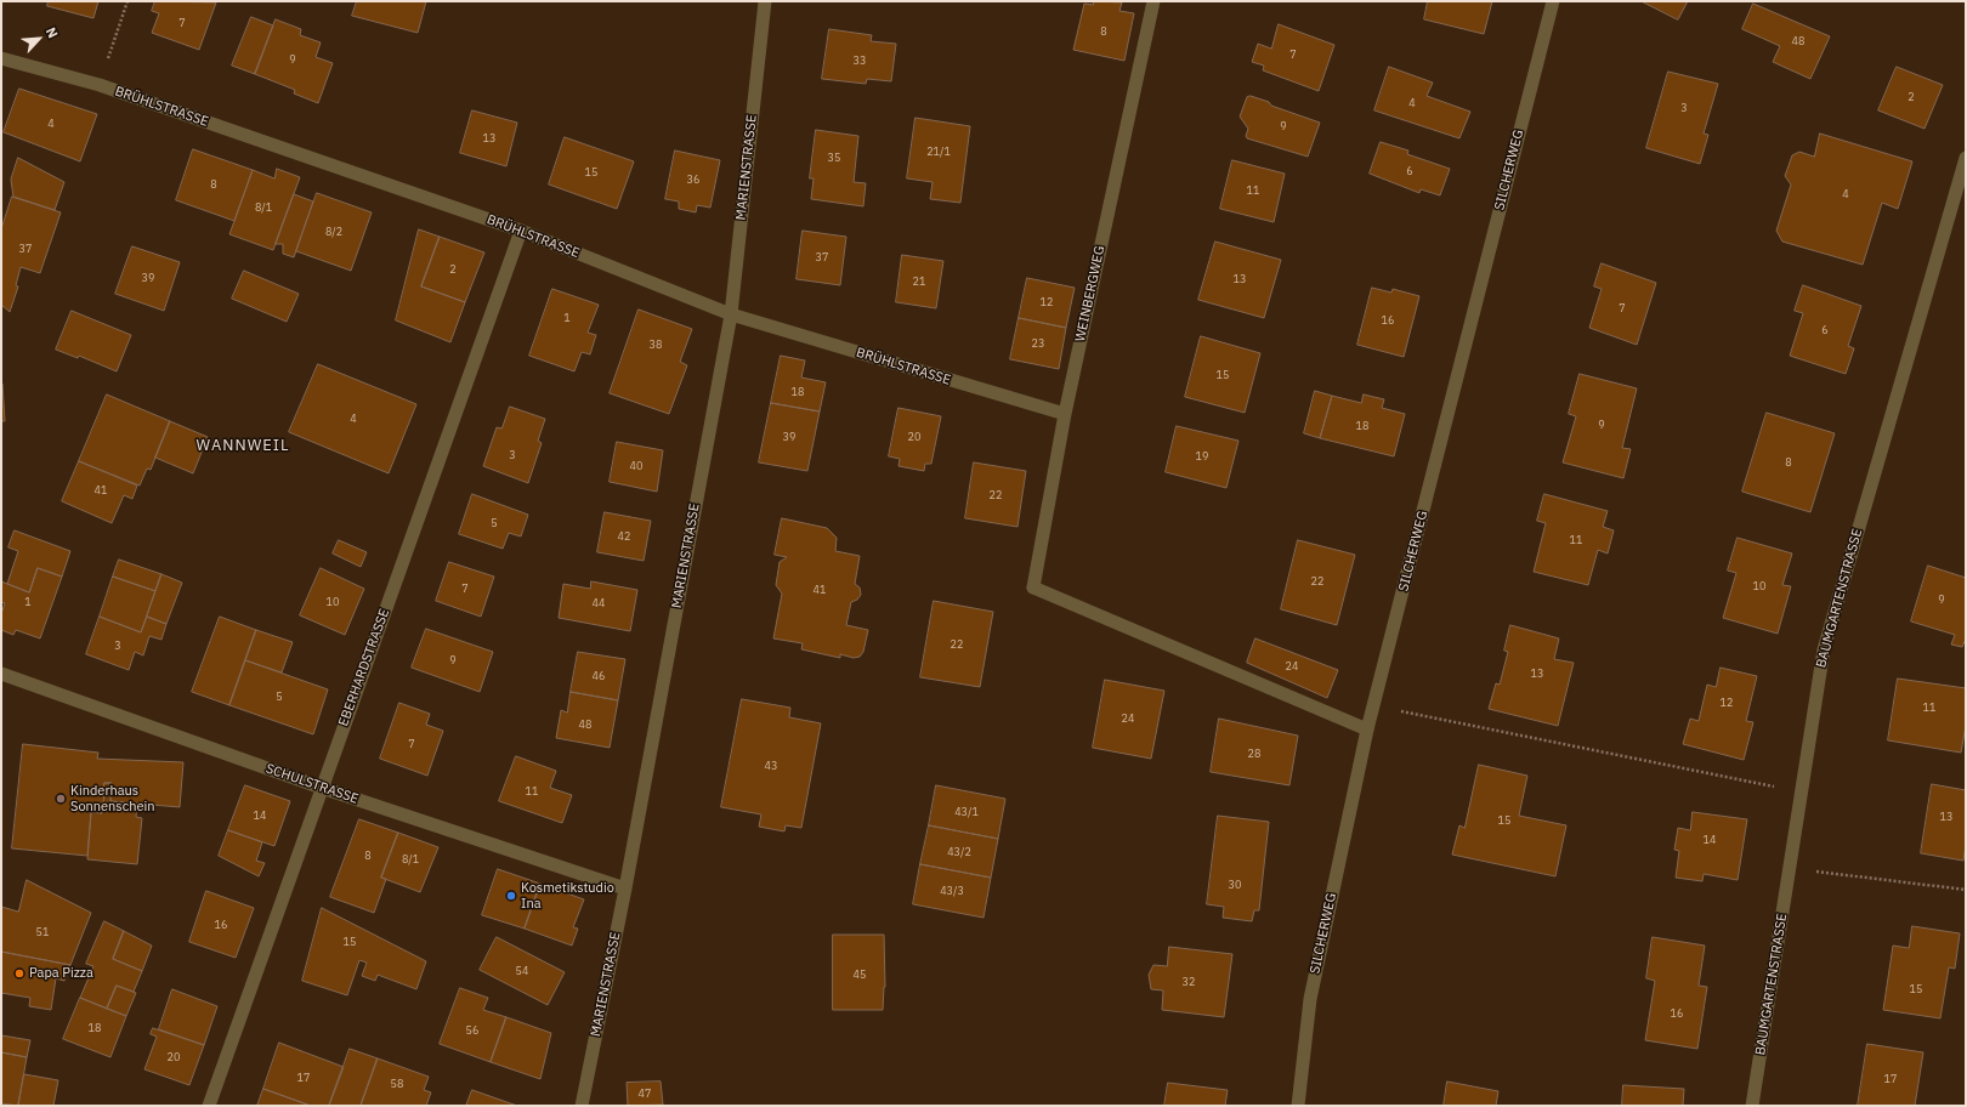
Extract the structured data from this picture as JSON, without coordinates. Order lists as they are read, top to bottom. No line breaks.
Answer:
{"streets":{"street":["BRÜHLSTRASSE","MARIENSTRASSE","SILCHERWEG","WEINBERGWEG","BAUMGARTENSTRASSE","EBERHARDSTRASSE","SCHULSTRASSE"]},"crossings":[["BRÜHLSTRASSE","MARIENSTRASSE"],["BRÜHLSTRASSE","WEINBERGWEG"],["BRÜHLSTRASSE","EBERHARDSTRASSE"],["MARIENSTRASSE","SCHULSTRASSE"],["SILCHERWEG","WEINBERGWEG"],["EBERHARDSTRASSE","SCHULSTRASSE"]],"districts":["WANNWEIL"],"places":["Kinderhaus Sonnenschein","Kosmetikstudio Ina","Papa Pizza"],"house_numbers":["7","8","48","7","9","33","2","4","3","4","9","13","21/1","35","6","15","36","8","11","4","8/1","8/2","37","37","2","39","13","21","12","7","1","16","6","23","38","15","18","4","9","18","39","20","3","19","8","40","41","22","5","42","11","22","10","7","41","9","1","10","44","22","3","9","24","13","46","5","12","11","24","48","7","28","43","11","43/1","14","13","15","14","43/2","8","8/1","30","43/3","16","51","15","54","45","32","15","16","18","56","20","17","17","58","47"],"north":"top right"}
